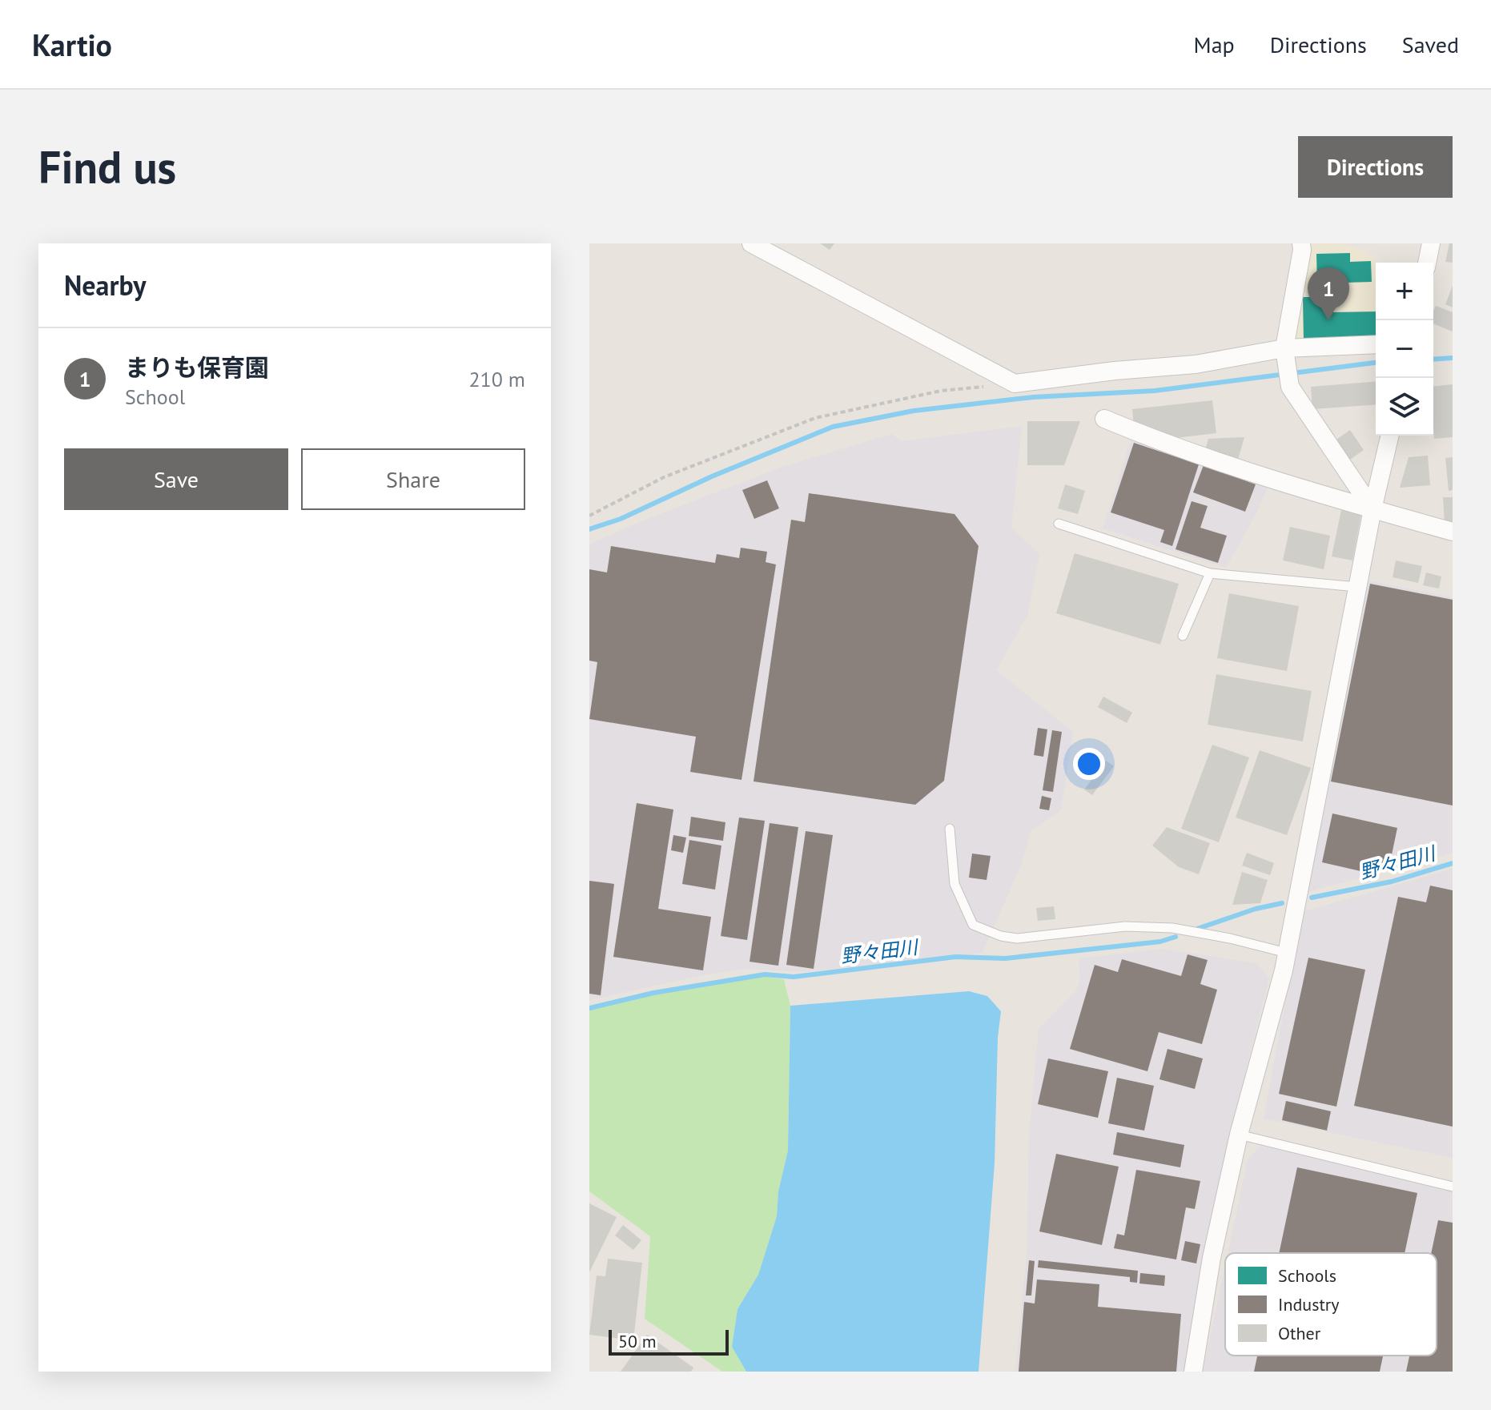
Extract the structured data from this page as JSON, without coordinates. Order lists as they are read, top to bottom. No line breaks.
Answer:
{"water":["野々田川"],"legend":["Schools","Industry","Other"],"scale_bar":"50 m","page":{"header":"Kartio","nav":["Map","Directions","Saved"],"buttons":["Directions",["Save","Share"]],"title":"Find us","heading":"Nearby","map_buttons":["+","−"],"pins":"1","list":[{"mark":"1","name":"まりも保育園","note":"School","value":"210 m"}],"scale":"50 m"}}
